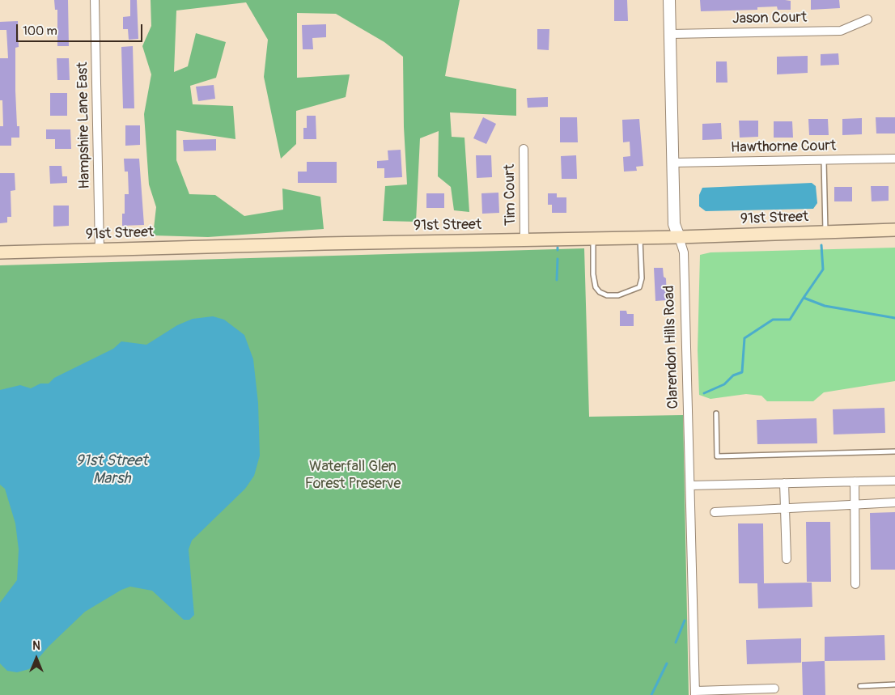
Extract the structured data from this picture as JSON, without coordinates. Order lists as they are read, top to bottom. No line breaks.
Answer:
{"streets":{"main road":["91st Street"],"street":["Jason Court","Hampshire Lane East","Hawthorne Court","Tim Court","Clarendon Hills Road"]},"crossings":[["Jason Court","Clarendon Hills Road"],["Hampshire Lane East","91st Street"],["Hawthorne Court","Clarendon Hills Road"],["Tim Court","91st Street"],["91st Street","Clarendon Hills Road"]],"water":["91st Street Marsh"],"parks":["Waterfall Glen Forest Preserve"],"scale_bar":"100 m","north":"top"}
